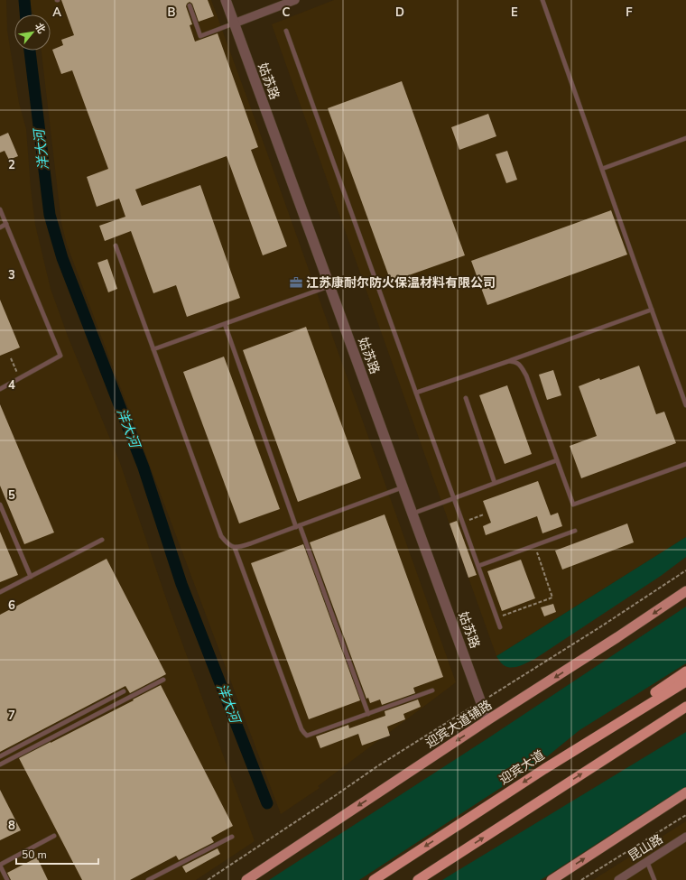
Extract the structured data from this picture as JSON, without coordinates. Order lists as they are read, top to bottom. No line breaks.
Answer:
{"streets":{"highway":["迎宾大道"],"main road":["迎宾大道辅路"],"street":["姑苏路","昆山路"]},"crossings":[["姑苏路","迎宾大道辅路"]],"one_way":["迎宾大道辅路"],"water":["洋大河"],"places":{"office":["江苏康耐尔防火保温材料有限公司"]},"scale_bar":"50 m","north":"top right","grid":{"columns":["A","B","C","D","E","F"],"rows":["2","3","4","5","6","7","8"]}}
